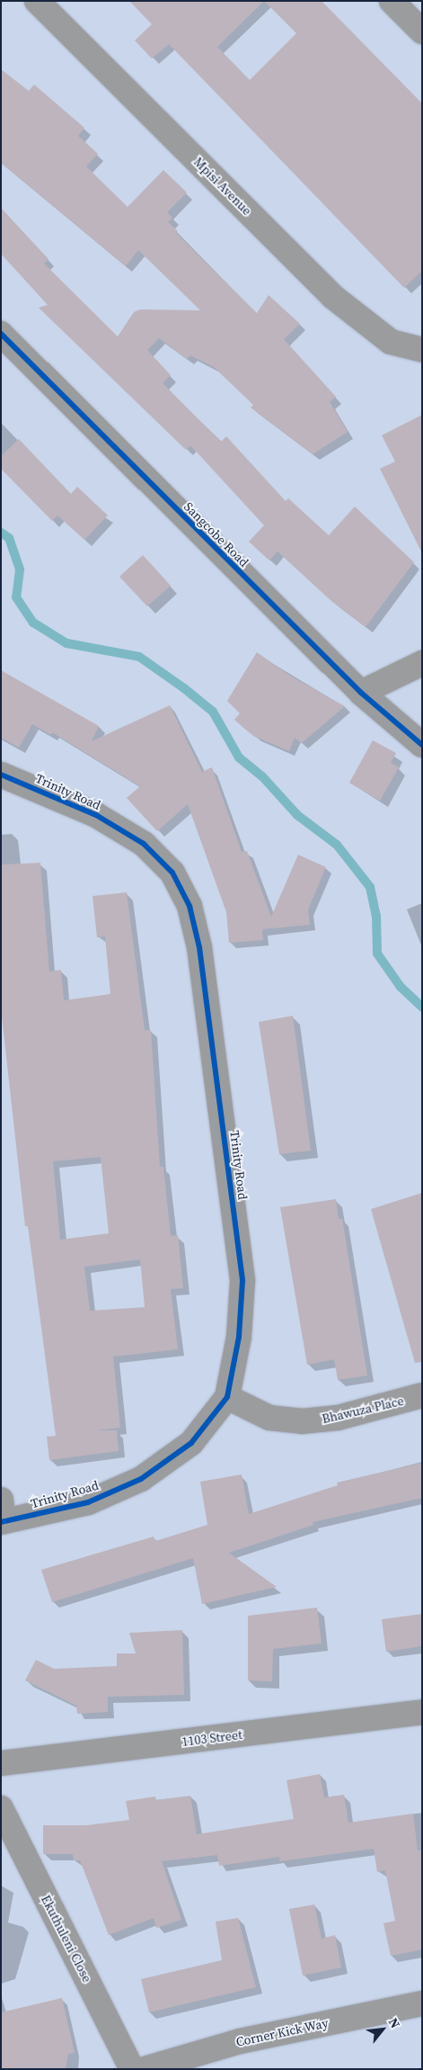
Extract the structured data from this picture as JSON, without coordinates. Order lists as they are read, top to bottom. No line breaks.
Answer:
{"streets":{"street":["Mpisi Avenue","Sangcobe Road","Trinity Road","Bhawuza Place","1103 Street","Ekuthuleni Close","Corner Kick Way"]},"crossings":[["Trinity Road","Bhawuza Place"]],"north":"top right"}
